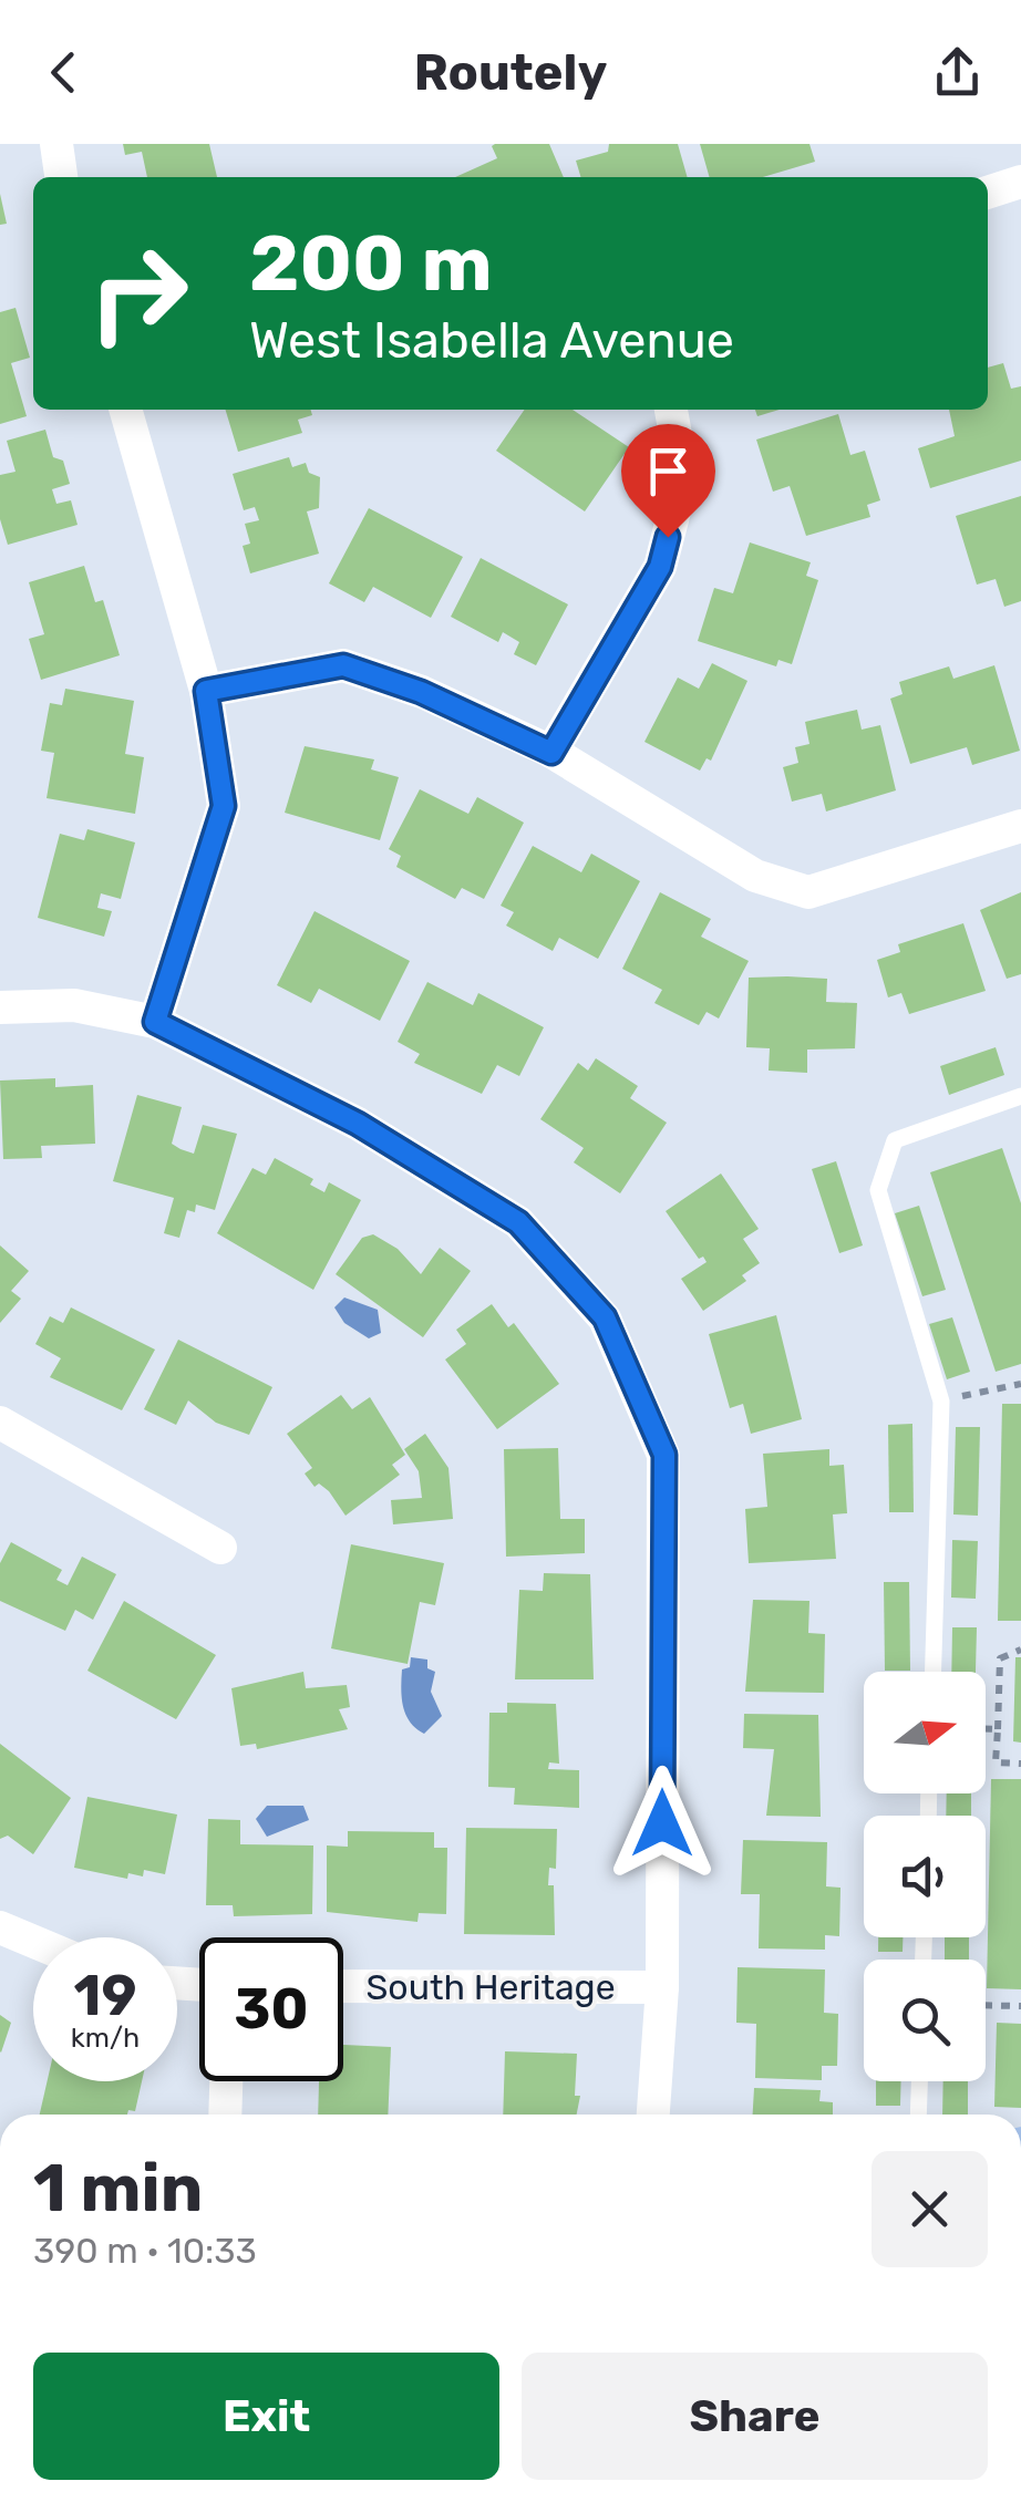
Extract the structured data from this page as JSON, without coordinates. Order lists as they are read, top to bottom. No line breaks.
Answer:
{"streets":{"street":["South Heritage"]},"north":"right","page":{"header":"Routely","turn":["200 m","West Isabella Avenue"],"speed":"19 km/h","limit":"30","heading":["1 min","390 m · 10:33"],"buttons":["Exit","Share"]}}
